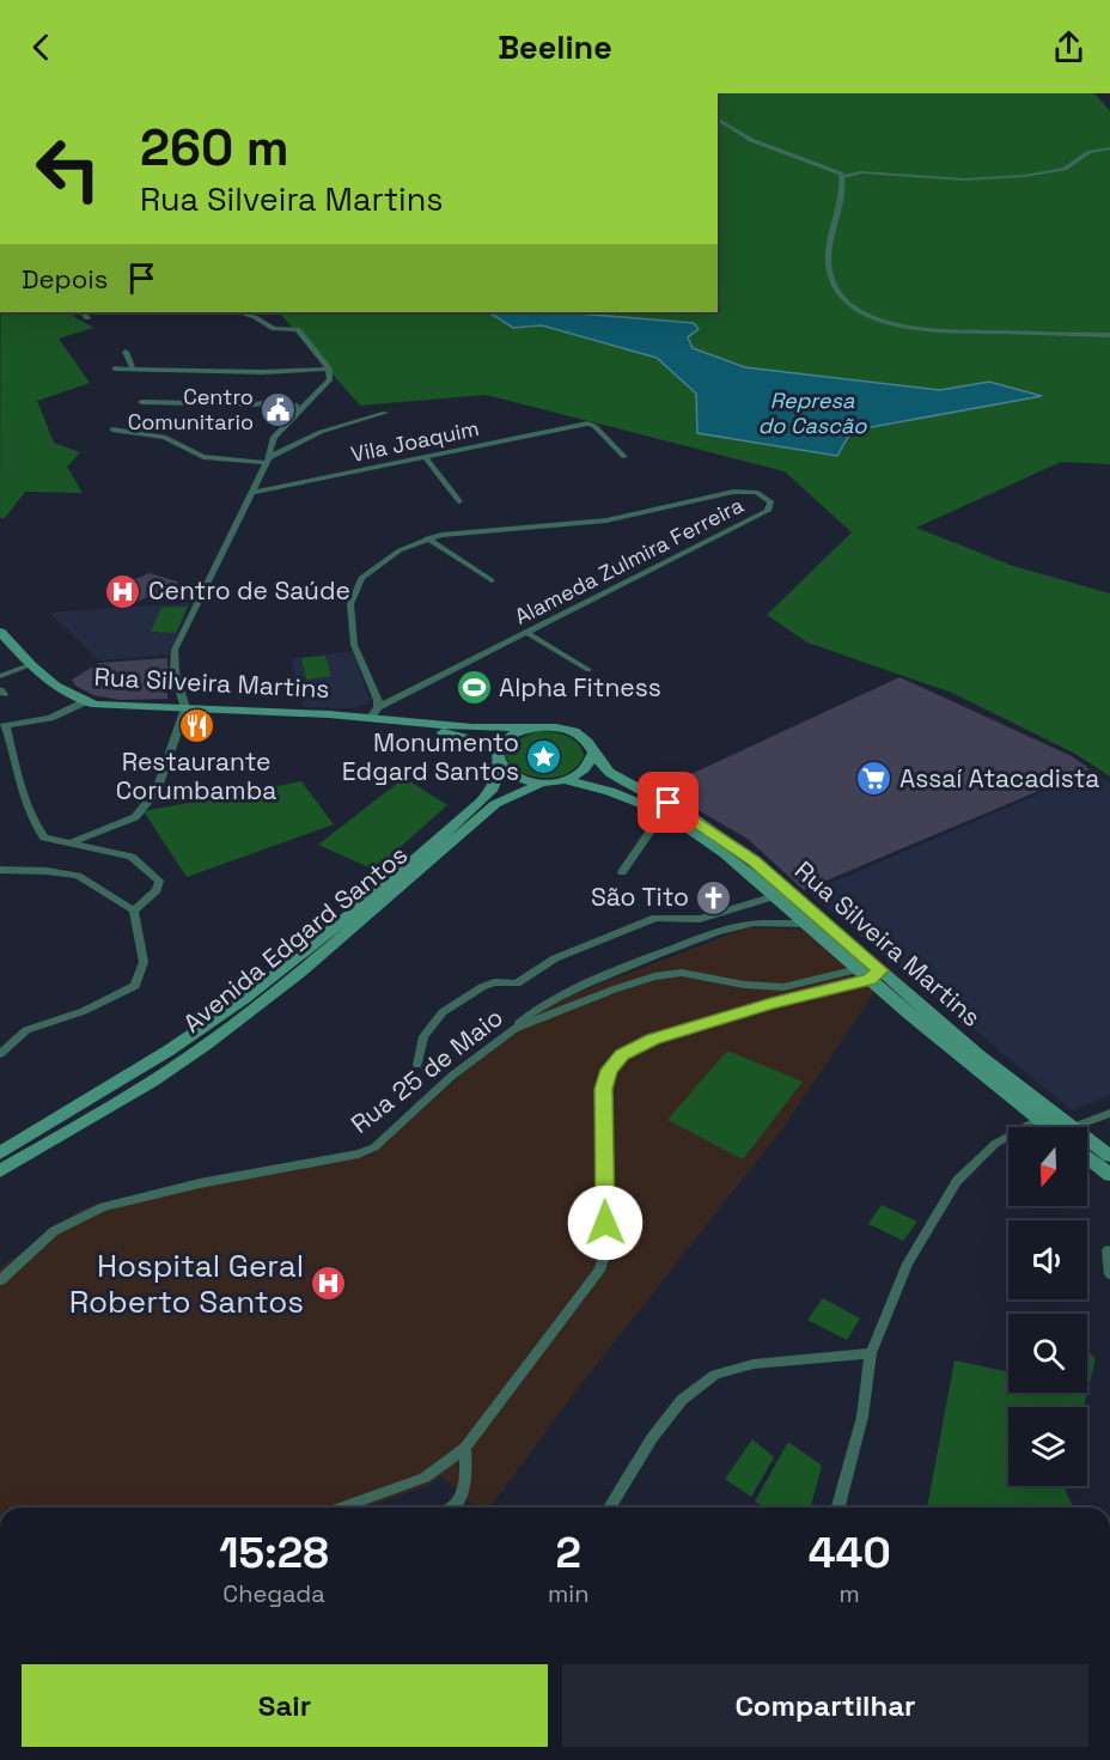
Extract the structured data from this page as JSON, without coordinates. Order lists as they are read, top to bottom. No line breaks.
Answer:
{"streets":{"main road":["Rua Silveira Martins","Avenida Edgard Santos"],"street":["Vila Joaquim","Alameda Zulmira Ferreira","Rua 25 de Maio"]},"crossings":[["Alameda Zulmira Ferreira","Rua Silveira Martins"],["Rua Silveira Martins","Avenida Edgard Santos"],["Rua Silveira Martins","Rua 25 de Maio"]],"water":["Represa do Cascão"],"places":{"public building":["Centro Comunitario"],"hospital":["Centro de Saúde","Hospital Geral Roberto Santos"],"sports":["Alpha Fitness"],"restaurant":["Restaurante Corumbamba"],"place":["Monumento Edgard Santos"],"supermarket":["Assaí Atacadista"],"church":["São Tito"]},"north":"bottom","page":{"header":"Beeline","turn":["260 m","Rua Silveira Martins"],"then":"Depois","eta":["15:28","Chegada","2","min","440","m"],"buttons":["Sair","Compartilhar"]}}
